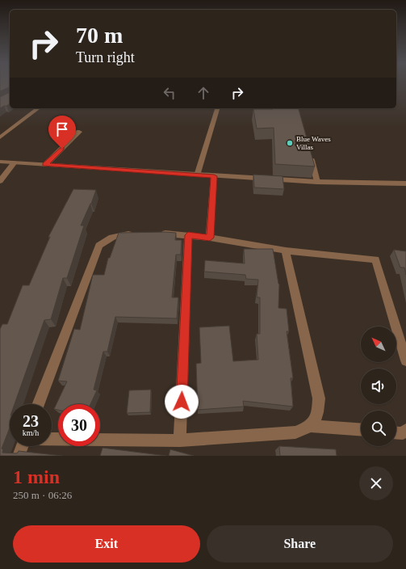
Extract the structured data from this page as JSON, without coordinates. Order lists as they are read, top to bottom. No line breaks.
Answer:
{"places":["Blue Waves Villas"],"north":"top left","page":{"turn":["70 m","Turn right"],"speed":"23 km/h","limit":"30","heading":["1 min","250 m · 06:26"],"buttons":["Exit","Share"]}}
